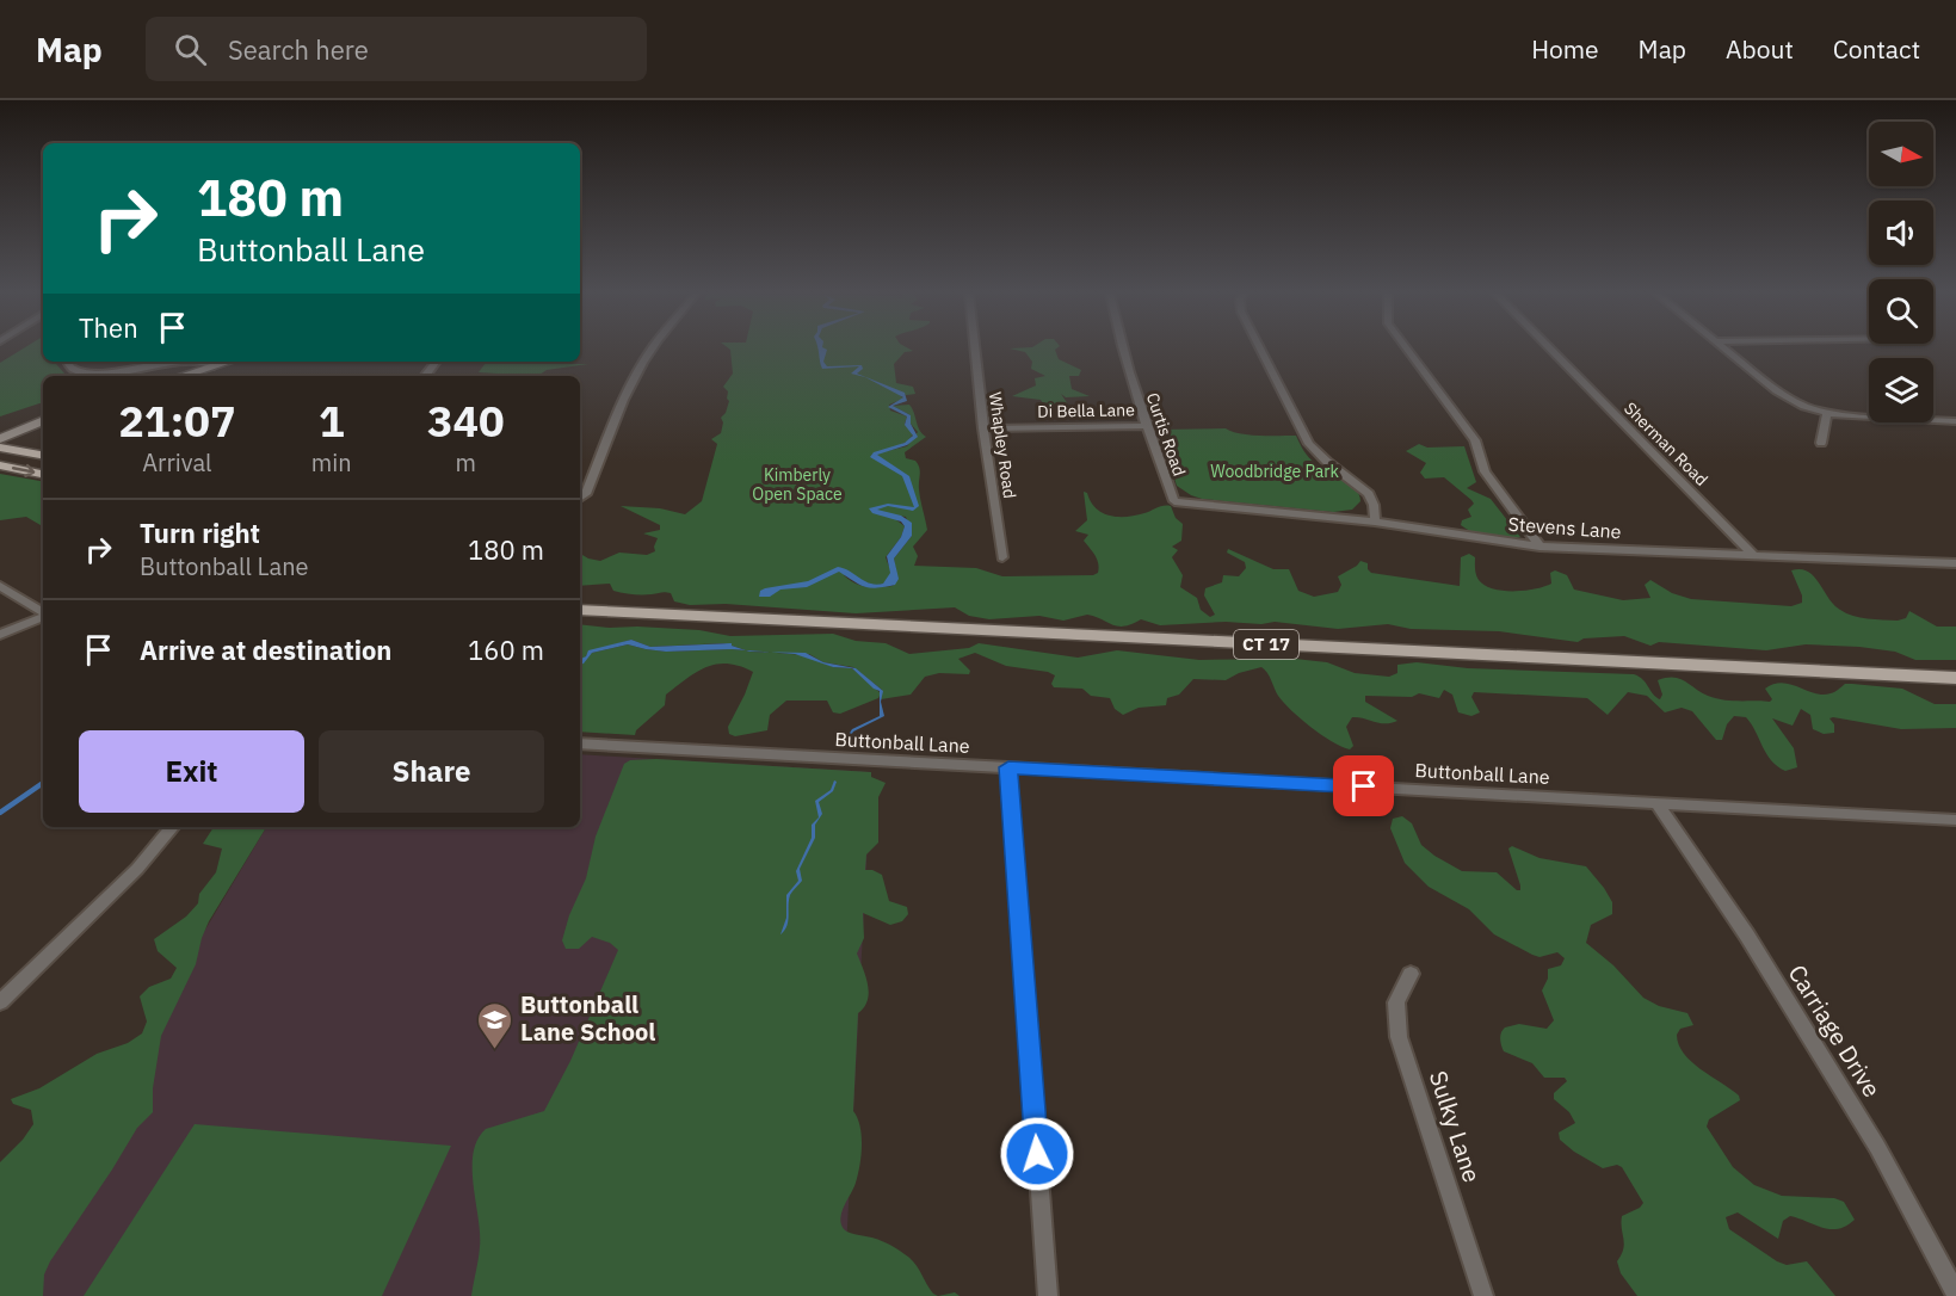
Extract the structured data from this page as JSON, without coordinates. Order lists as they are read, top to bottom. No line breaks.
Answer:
{"streets":{"main road":["CT 17"],"street":["Di Bella Lane","Curtis Road","Sherman Road","Whapley Road","Stevens Lane","Buttonball Lane","Carriage Drive","Sulky Lane"]},"crossings":[["Di Bella Lane","Curtis Road"],["Di Bella Lane","Whapley Road"],["Curtis Road","Stevens Lane"],["Sherman Road","Stevens Lane"],["Buttonball Lane","Carriage Drive"]],"parks":["Woodbridge Park","Kimberly Open Space"],"places":{"school or university":["Buttonball Lane School"]},"north":"right","page":{"header":"Map","search":"Search here","nav":["Home","Map","About","Contact"],"turn":["180 m","Buttonball Lane"],"then":"Then","eta":["21:07","Arrival","1","min","340","m"],"list":[{"name":"Turn right","note":"Buttonball Lane","value":"180 m"},{"name":"Arrive at destination","value":"160 m"}],"buttons":["Exit","Share"]}}
